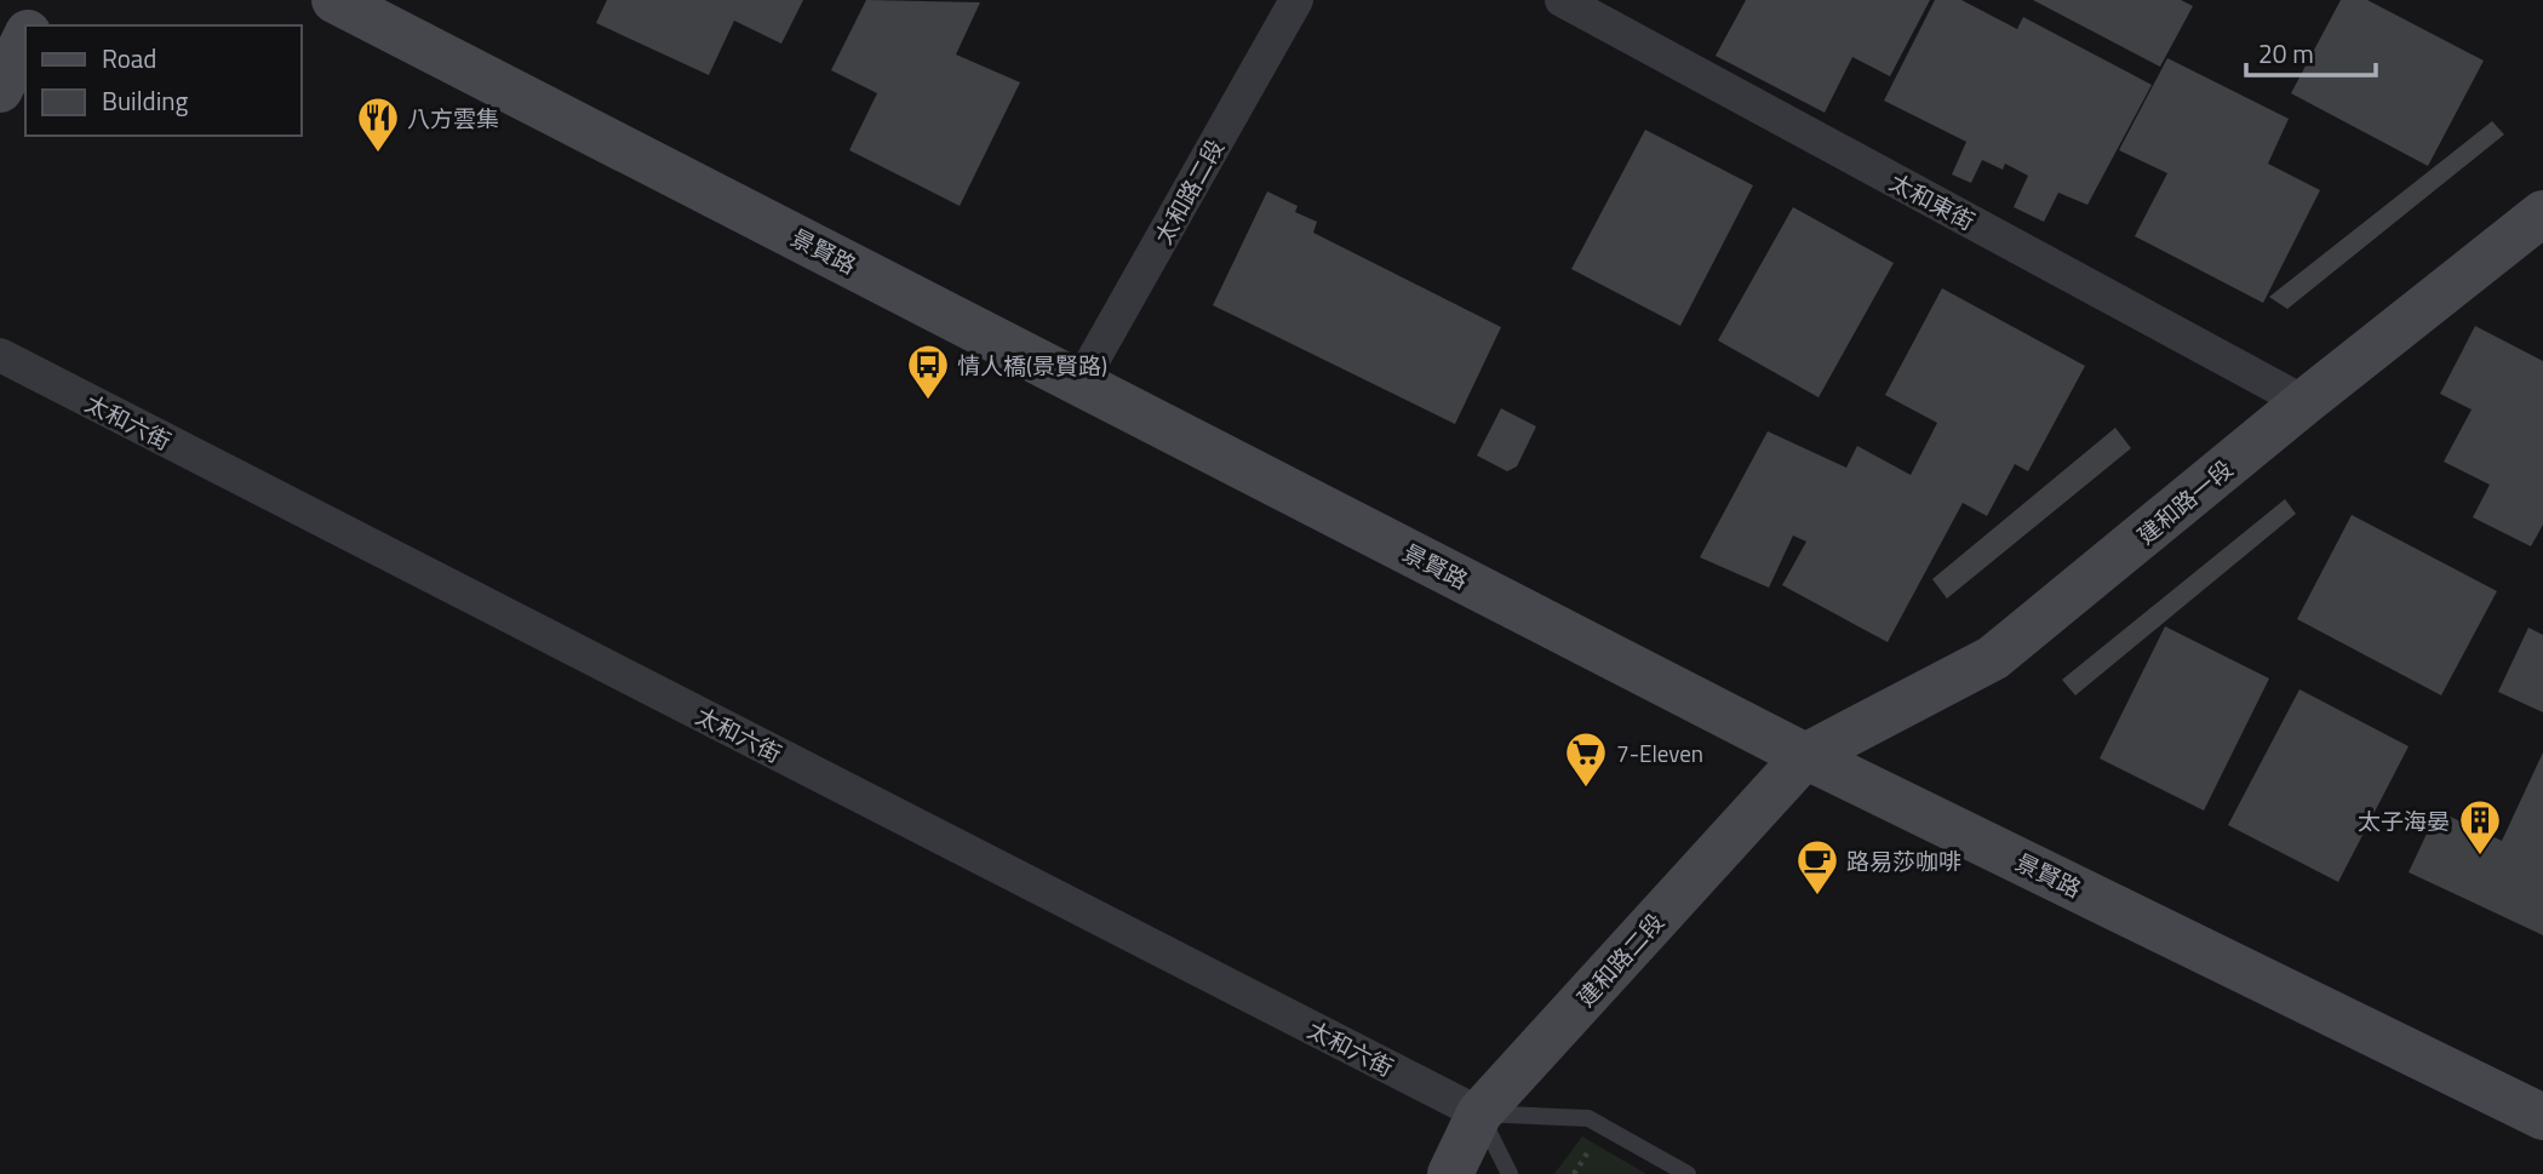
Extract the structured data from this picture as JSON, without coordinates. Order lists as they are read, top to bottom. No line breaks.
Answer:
{"streets":{"street":["太和路二段","太和東街","景賢路","太和六街","建和路一段","建和路二段"]},"crossings":[["太和路二段","景賢路"],["太和東街","建和路一段"],["景賢路","建和路一段"],["景賢路","建和路二段"],["太和六街","建和路二段"],["建和路一段","建和路二段"]],"places":{"restaurant":["八方雲集"],"bus stop":["情人橋(景賢路)"],"supermarket":["7-Eleven"],"building":["太子海晏"],"cafe":["路易莎咖啡"]},"legend":["Road","Building"],"scale_bar":"20 m"}
